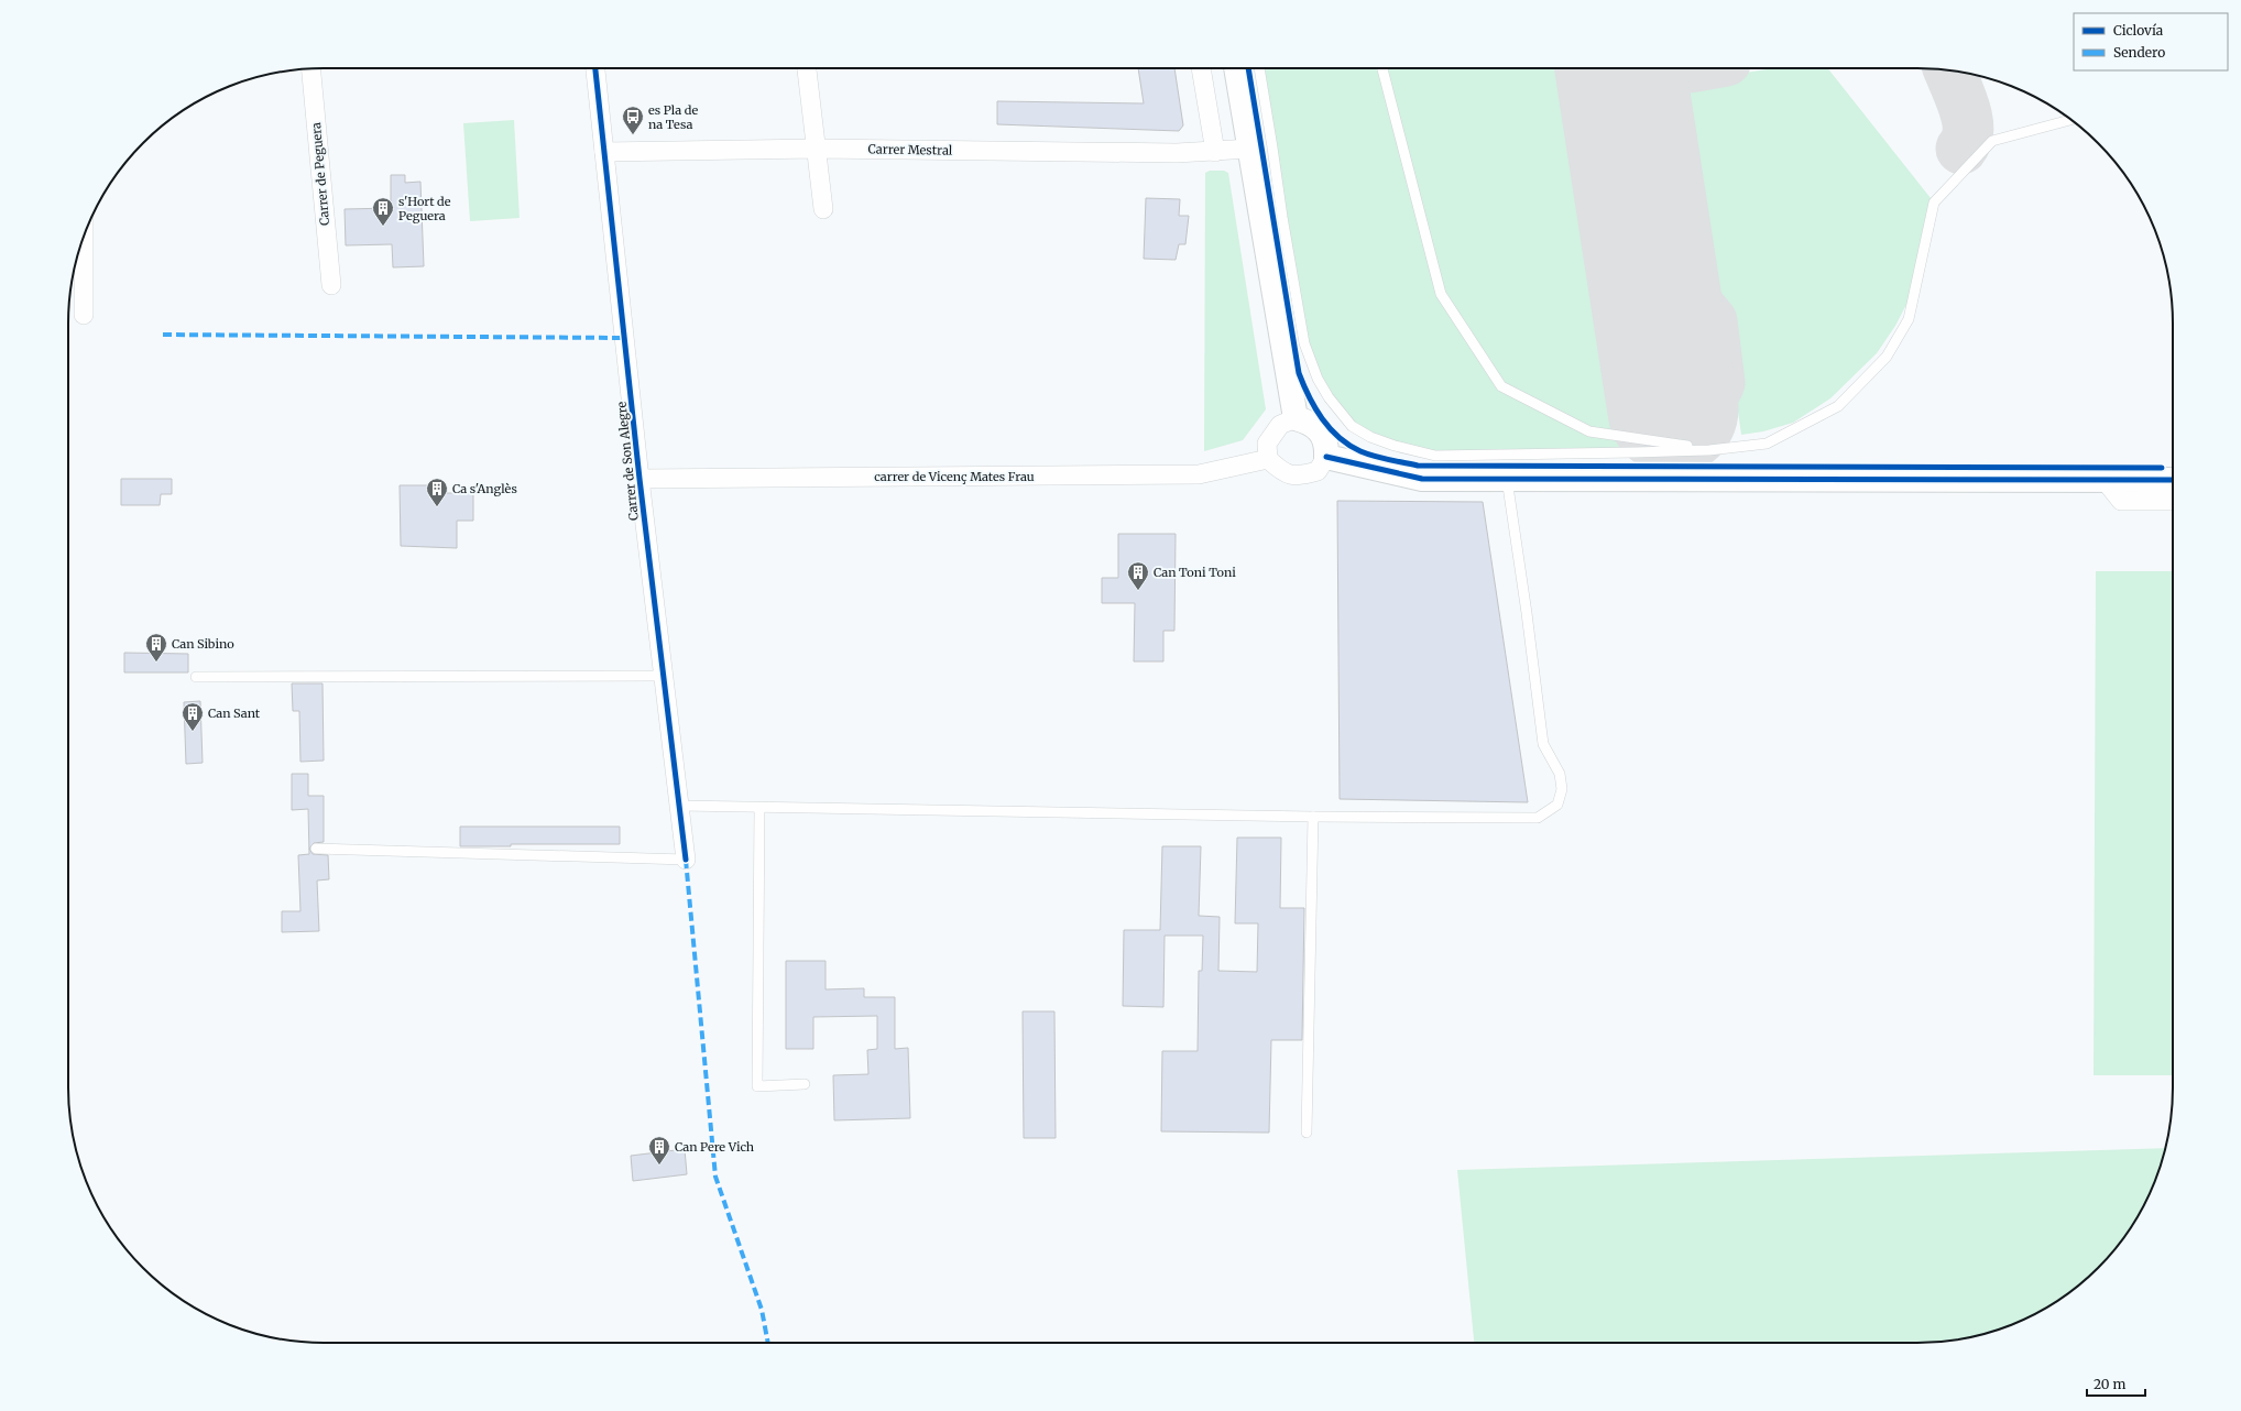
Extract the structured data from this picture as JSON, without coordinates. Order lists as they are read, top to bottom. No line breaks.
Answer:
{"streets":{"street":["Carrer Mestral","Carrer de Peguera","Carrer de Son Alegre","carrer de Vicenç Mates Frau"]},"crossings":[["Carrer Mestral","Carrer de Son Alegre"],["Carrer de Son Alegre","carrer de Vicenç Mates Frau"]],"places":{"bus stop":["es Pla de na Tesa"],"building":["s'Hort de Peguera","Ca s'Anglès","Can Toni Toni","Can Sibino","Can Sant","Can Pere Vich"]},"legend":["Ciclovía","Sendero"],"scale_bar":"20 m"}
